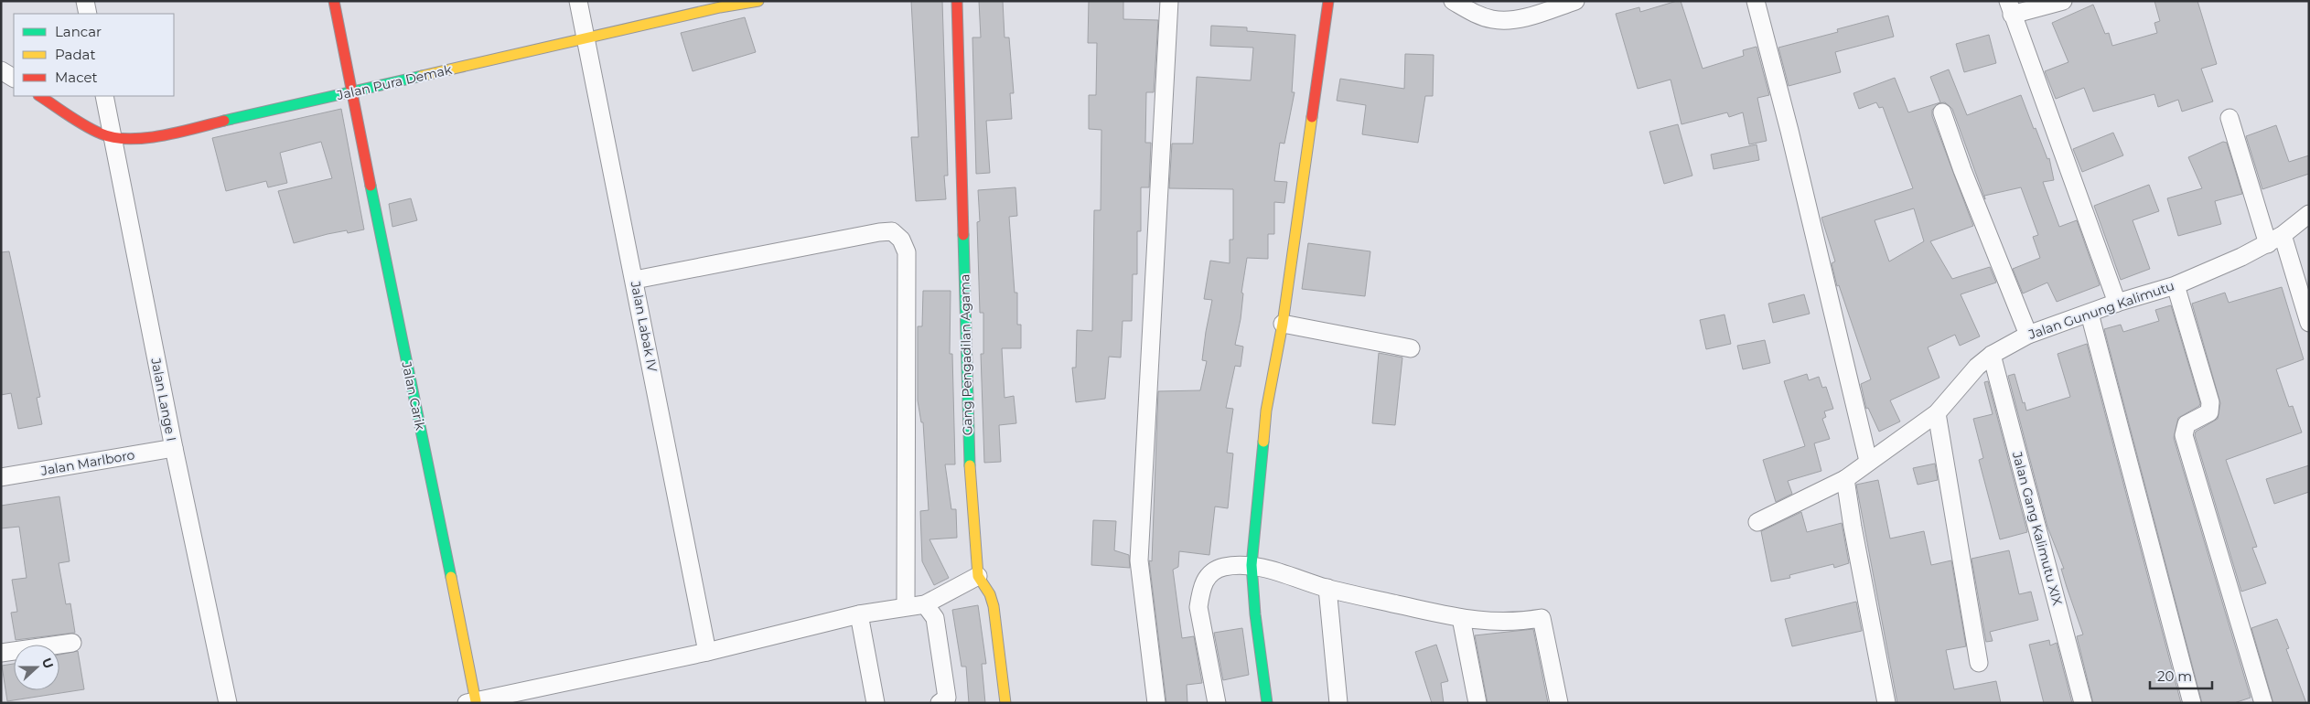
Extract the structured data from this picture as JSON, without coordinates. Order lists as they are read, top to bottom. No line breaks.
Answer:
{"streets":{"street":["Jalan Pura Demak","Jalan Gunung Kalimutu","Jalan Labak IV","Gang Pengadilan Agama","Jalan Carik","Jalan Lange I","Jalan Marlboro","Jalan Gang Kalimutu XIX"]},"crossings":[["Jalan Pura Demak","Jalan Labak IV"],["Jalan Pura Demak","Jalan Carik"],["Jalan Pura Demak","Jalan Lange I"],["Jalan Gunung Kalimutu","Jalan Gang Kalimutu XIX"],["Jalan Lange I","Jalan Marlboro"]],"legend":["Lancar","Padat","Macet"],"scale_bar":"20 m","north":"right"}
